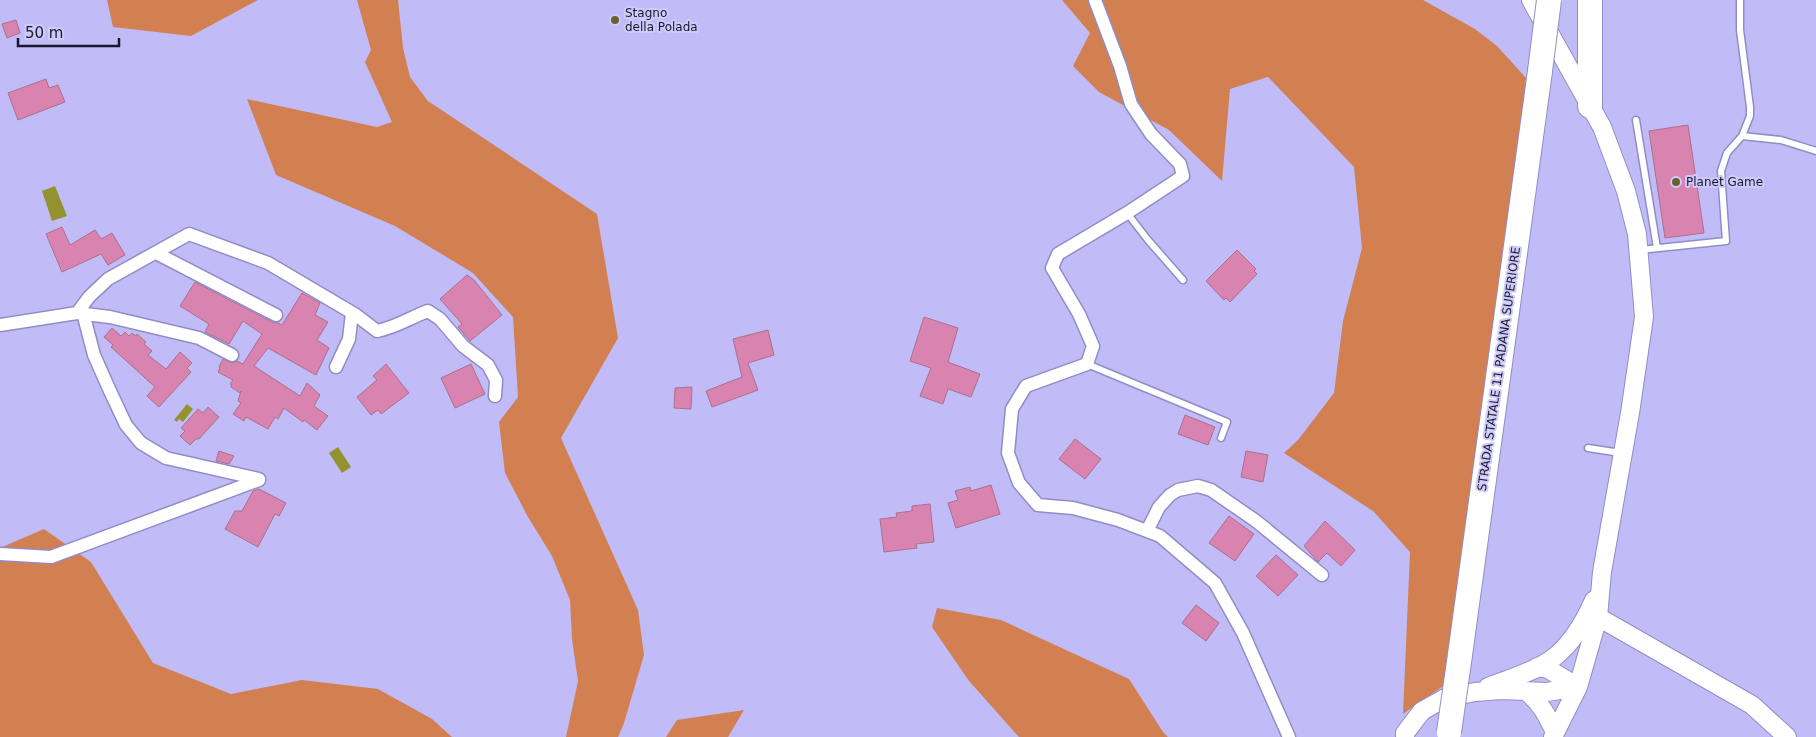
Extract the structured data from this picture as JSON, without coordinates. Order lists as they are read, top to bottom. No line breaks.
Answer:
{"streets":{"highway":["STRADA STATALE 11 PADANA SUPERIORE"]},"places":["Stagno della Polada","Planet Game"],"scale_bar":"50 m"}
